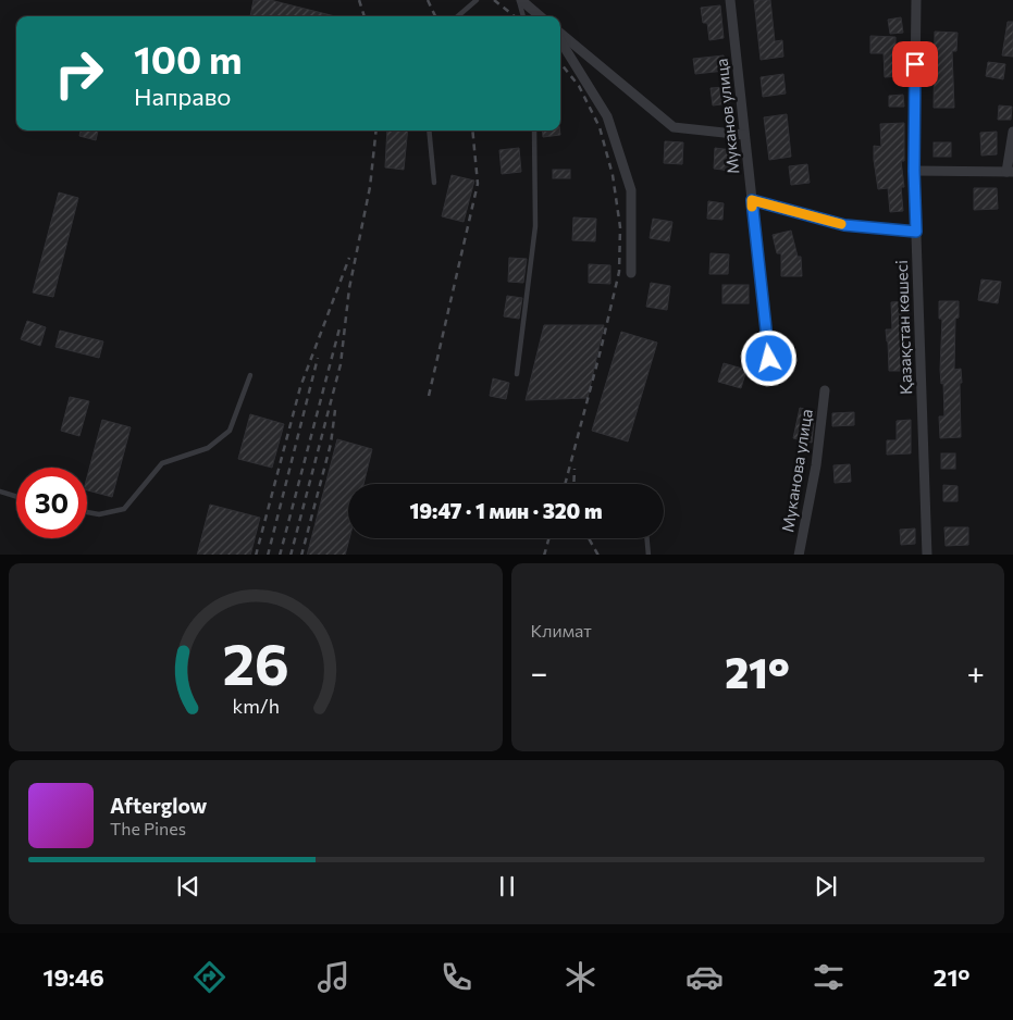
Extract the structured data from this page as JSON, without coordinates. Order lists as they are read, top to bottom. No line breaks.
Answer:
{"streets":{"street":["Муканов улица","Қазақстан көшесі","Муканова улица"]},"page":{"turn":["100 m","Направо"],"limit":"30","trip":"19:47 · 1 мин · 320 m","tile":"Климат","heat":["−","21°","+"],"song":["Afterglow","The Pines"],"tabs":["19:46","21°"],"gauge":["26","km/h"]}}
